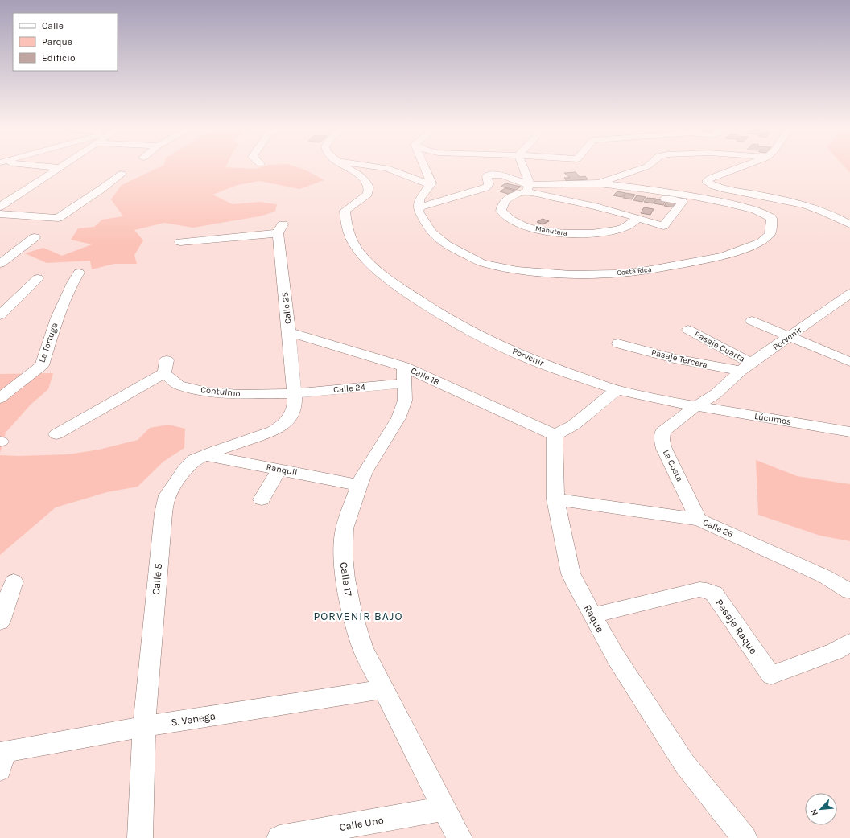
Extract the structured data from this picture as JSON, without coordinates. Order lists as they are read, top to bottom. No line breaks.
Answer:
{"streets":{"street":["Manutara","Costa Rica","Calle 25","Porvenir","La Tortuga","Pasaje Cuarta","Pasaje Tercera","Calle 18","Calle 24","Contulmo","Lúcumos","La Costa","Ranquil","Calle 26","Calle 5","Calle 17","Raque","Pasaje Raque","S. Venega","Calle Uno"]},"crossings":[["Manutara","Costa Rica"],["Calle 25","Calle 18"],["Calle 25","Calle 24"],["Calle 25","Contulmo"],["Calle 25","Calle 5"],["Porvenir","Pasaje Cuarta"],["Porvenir","Pasaje Tercera"],["Porvenir","Lúcumos"],["Porvenir","La Costa"],["Pasaje Cuarta","Pasaje Tercera"],["Calle 18","Calle 24"],["Calle 18","Calle 17"],["Calle 18","Raque"],["Calle 24","Contulmo"],["Calle 24","Calle 5"],["Calle 24","Calle 17"],["Contulmo","Calle 5"],["Lúcumos","La Costa"],["La Costa","Calle 26"],["Ranquil","Calle 5"],["Ranquil","Calle 17"],["Calle 26","Raque"],["Calle 5","S. Venega"],["Calle 17","S. Venega"],["Calle 17","Calle Uno"],["Raque","Pasaje Raque"]],"districts":["PORVENIR BAJO"],"legend":["Calle","Parque","Edificio"],"north":"bottom left"}
